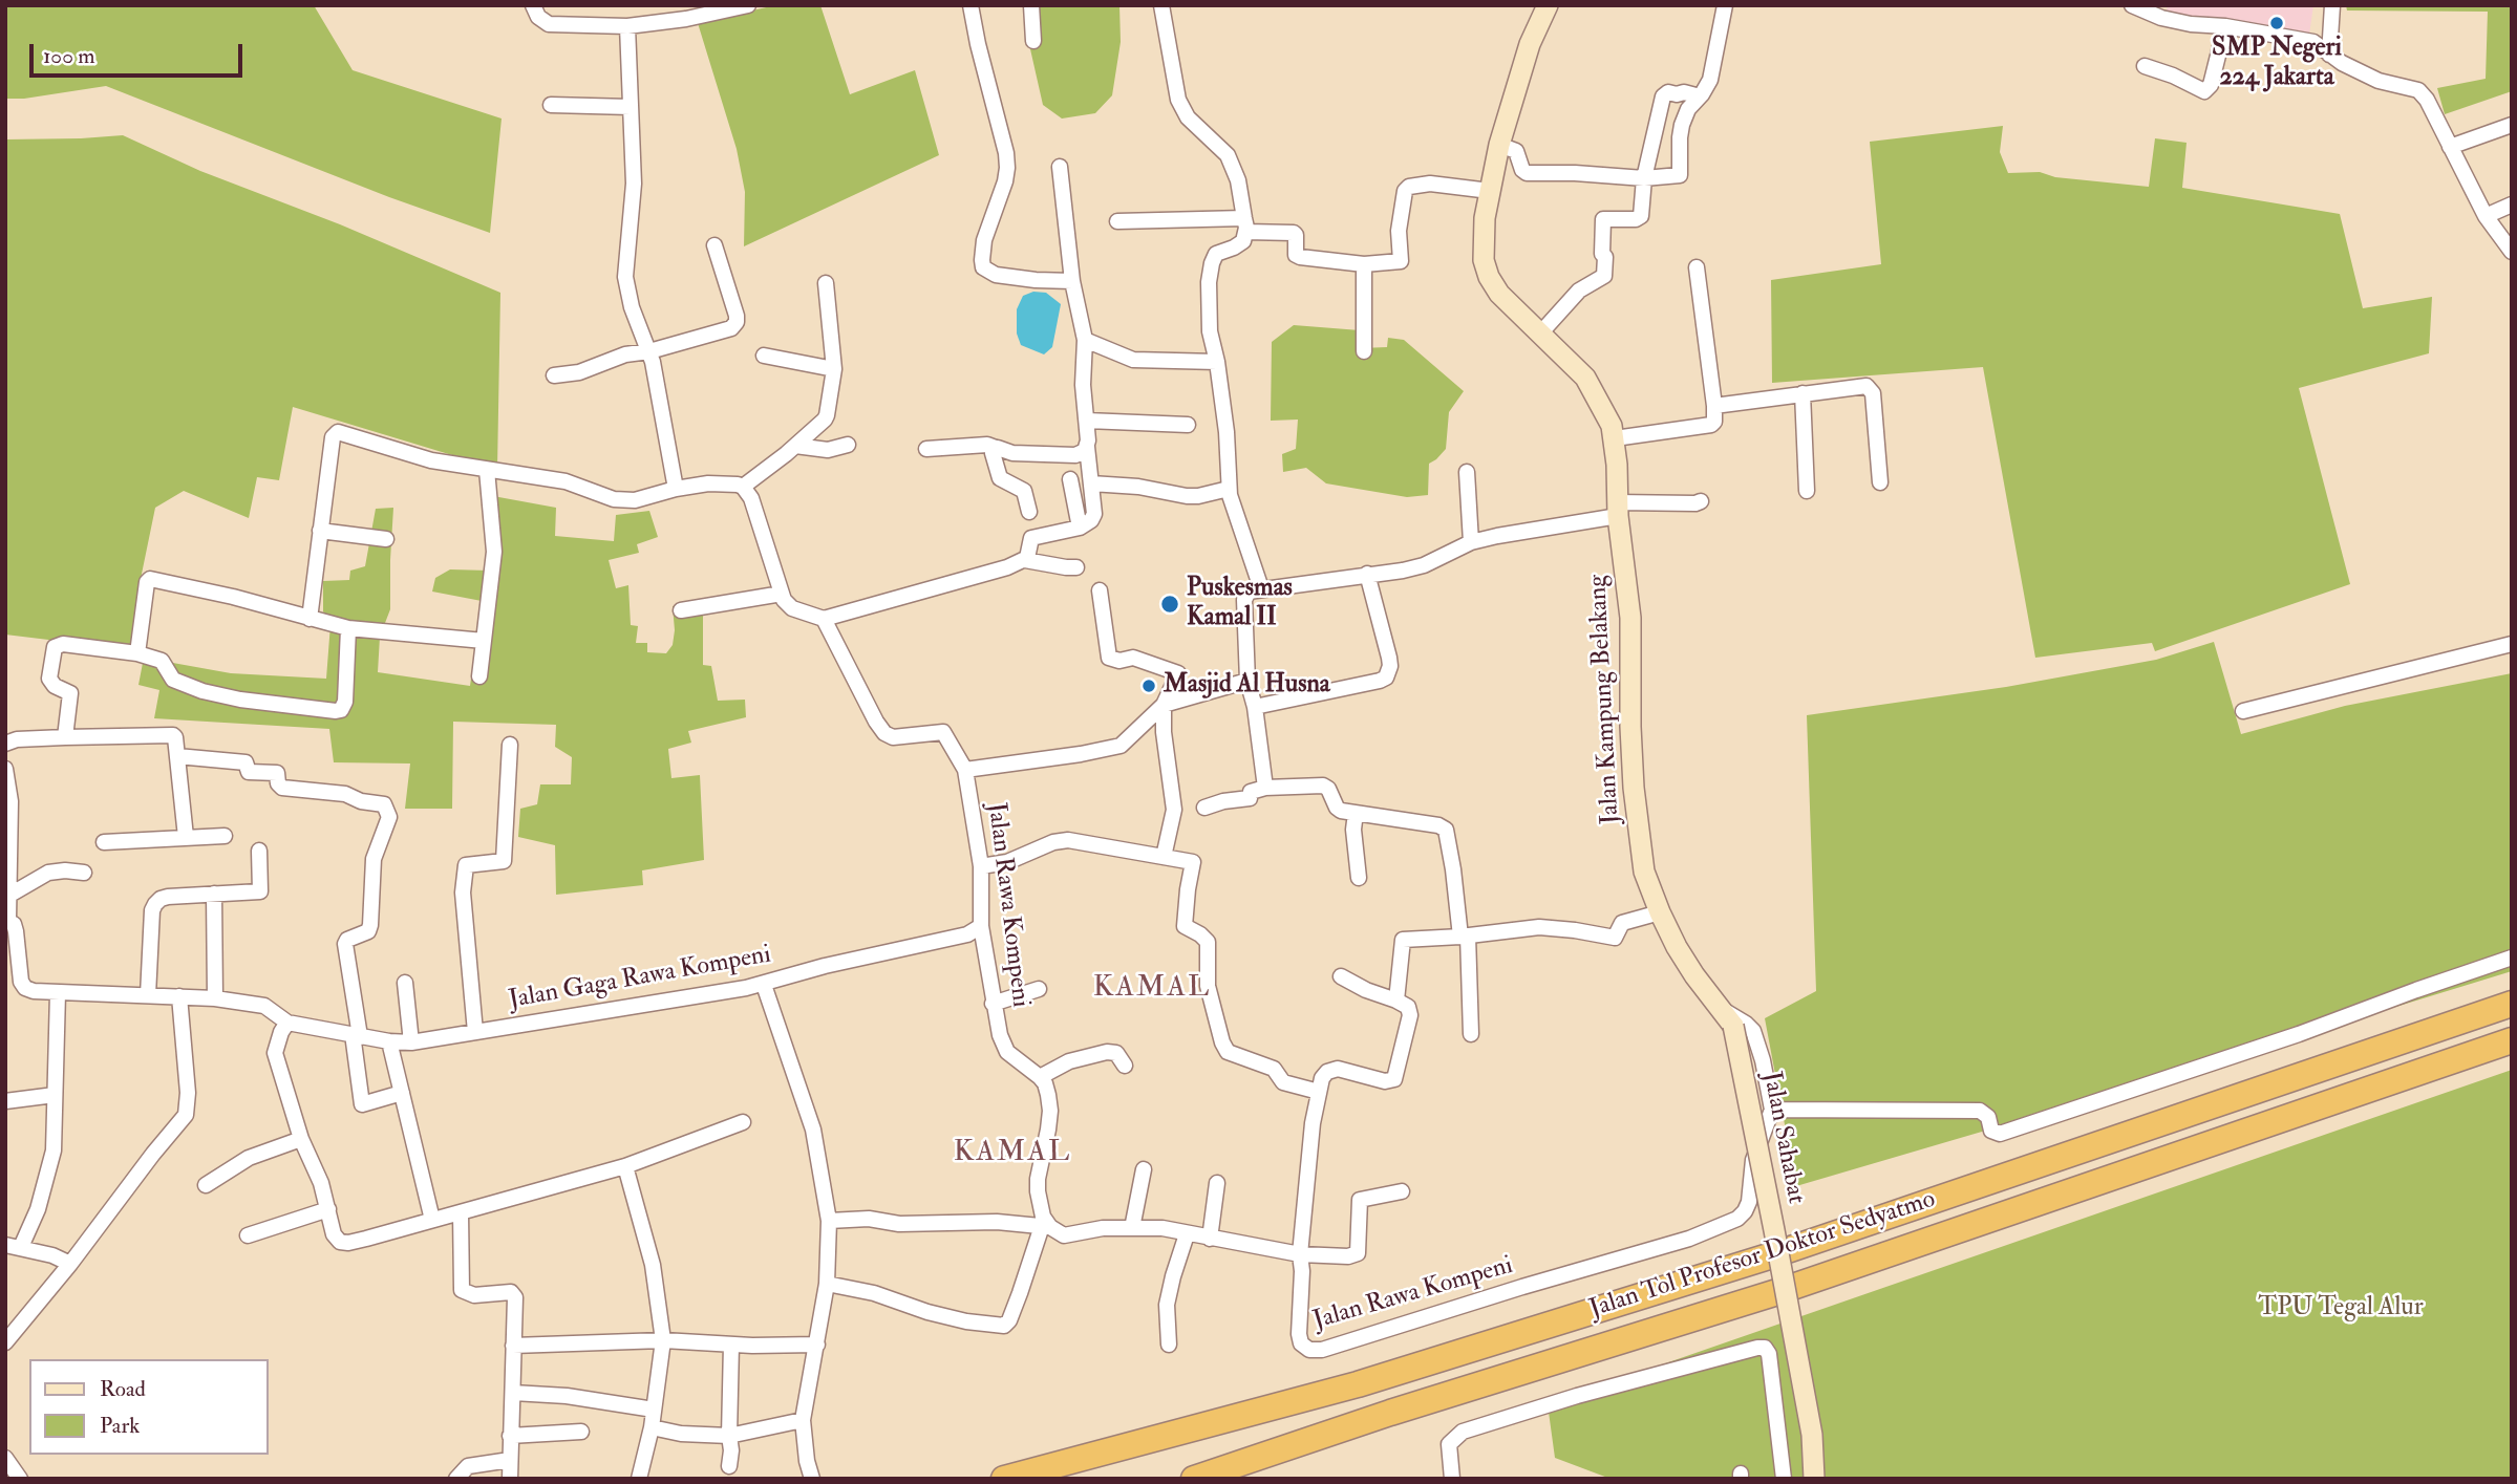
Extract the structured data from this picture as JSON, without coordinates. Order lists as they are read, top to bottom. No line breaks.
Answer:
{"streets":{"highway":["Jalan Tol Profesor Doktor Sedyatmo"],"street":["Jalan Kampung Belakang","Jalan Rawa Kompeni","Jalan Gaga Rawa Kompeni","Jalan Sahabat"]},"crossings":[["Jalan Kampung Belakang","Jalan Sahabat"],["Jalan Rawa Kompeni","Jalan Gaga Rawa Kompeni"]],"districts":["KAMAL","KAMAL"],"parks":["TPU Tegal Alur"],"places":["SMP Negeri 224 Jakarta","Puskesmas Kamal II","Masjid Al Husna"],"legend":["Road","Park"],"scale_bar":"100 m"}
